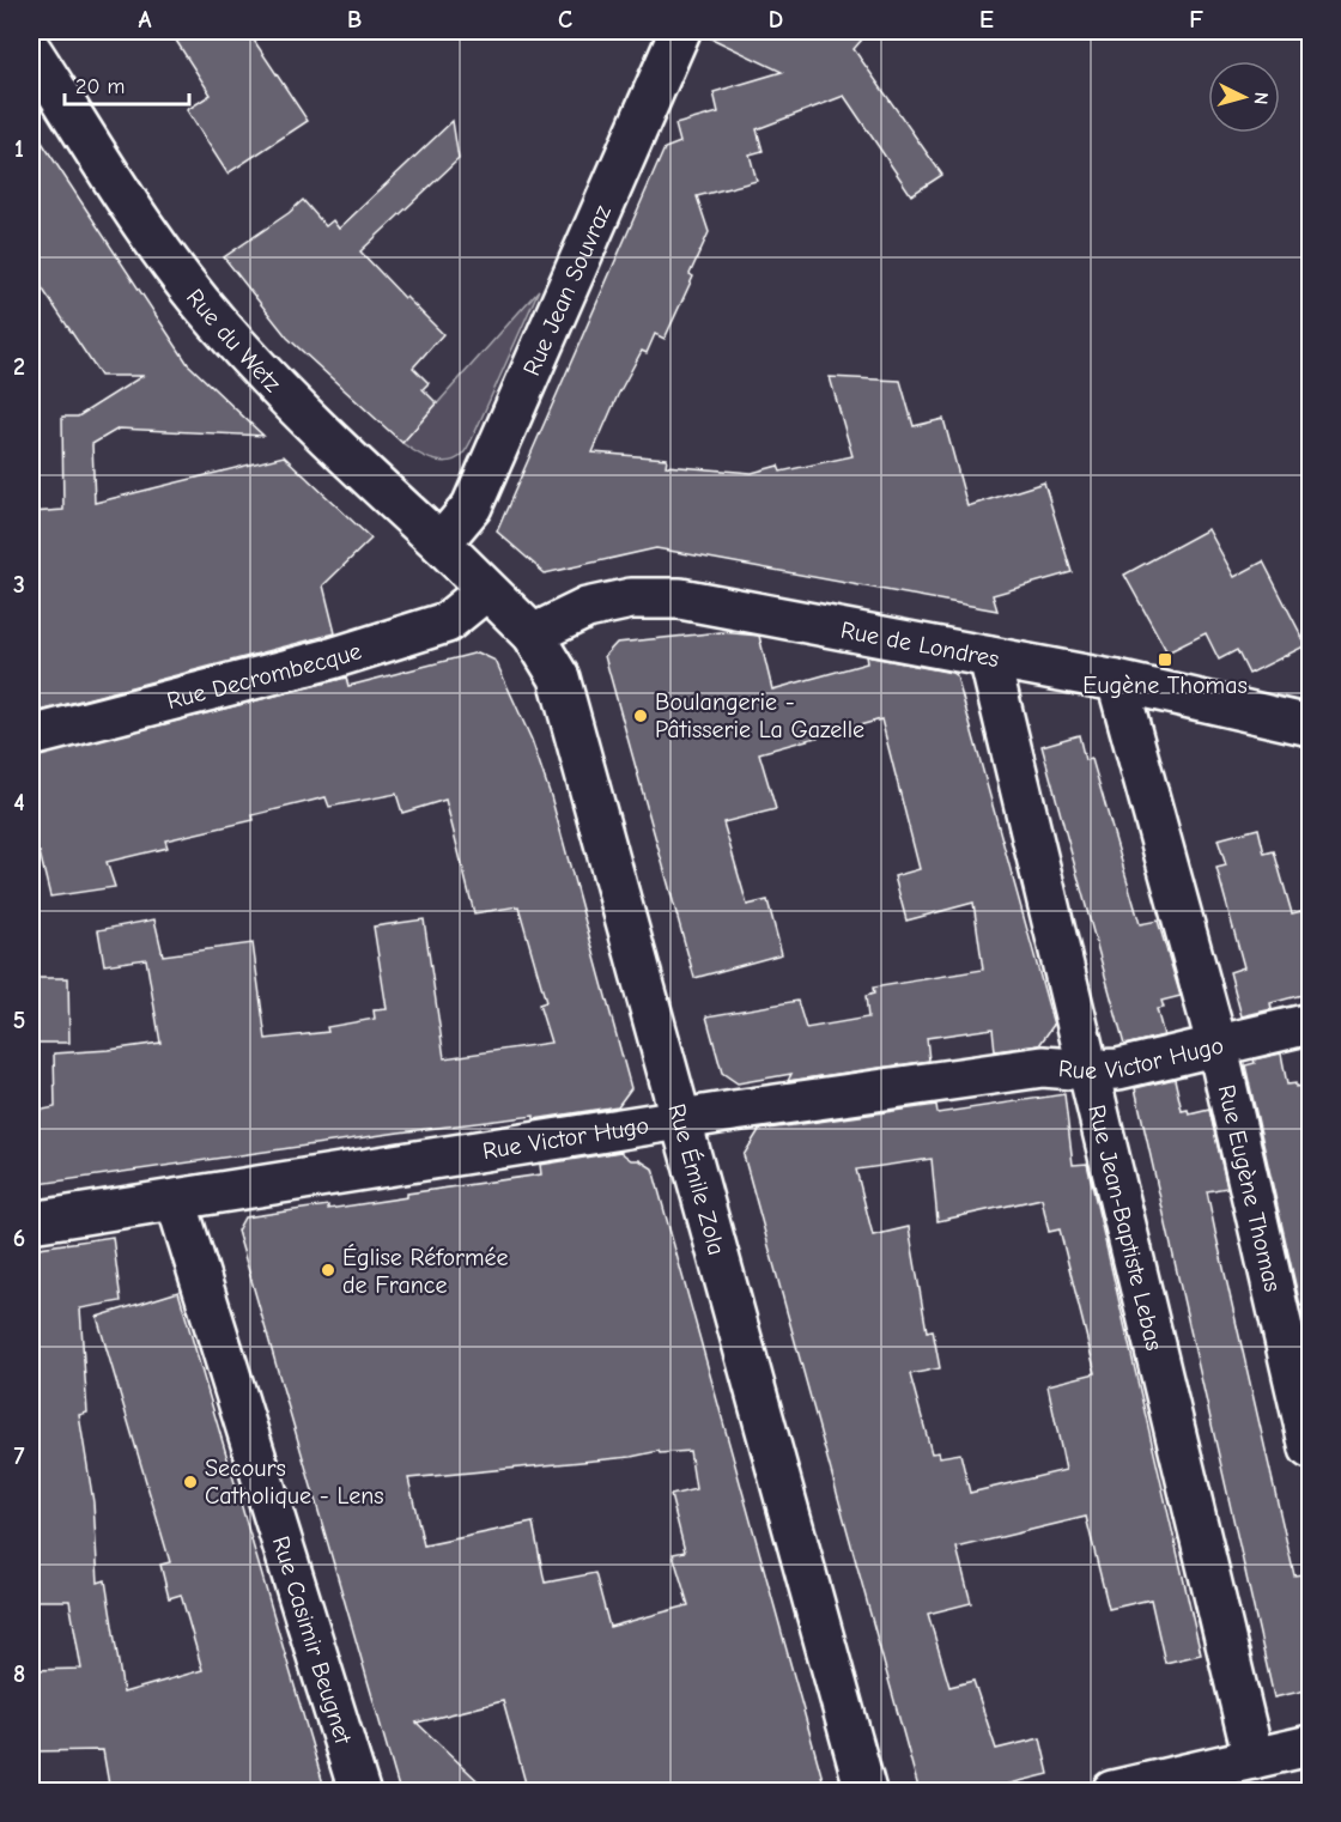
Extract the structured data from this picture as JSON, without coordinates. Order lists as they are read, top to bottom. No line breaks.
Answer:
{"streets":{"street":["Rue Jean Souvraz","Rue du Wetz","Rue de Londres","Rue Decrombecque","Rue Victor Hugo","Rue Émile Zola","Rue Eugène Thomas","Rue Jean-Baptiste Lebas","Rue Casimir Beugnet"]},"crossings":[["Rue Jean Souvraz","Rue du Wetz"],["Rue du Wetz","Rue Decrombecque"],["Rue du Wetz","Rue Émile Zola"],["Rue de Londres","Rue Émile Zola"],["Rue de Londres","Rue Eugène Thomas"],["Rue de Londres","Rue Jean-Baptiste Lebas"],["Rue Decrombecque","Rue Émile Zola"],["Rue Victor Hugo","Rue Émile Zola"],["Rue Victor Hugo","Rue Eugène Thomas"],["Rue Victor Hugo","Rue Jean-Baptiste Lebas"],["Rue Victor Hugo","Rue Casimir Beugnet"]],"places":{"transit":["Eugène Thomas"],"other":["Boulangerie - Pâtisserie La Gazelle","Église Réformée de France","Secours Catholique - Lens"]},"scale_bar":"20 m","north":"right","grid":{"columns":["A","B","C","D","E","F"],"rows":["1","2","3","4","5","6","7","8"]}}
